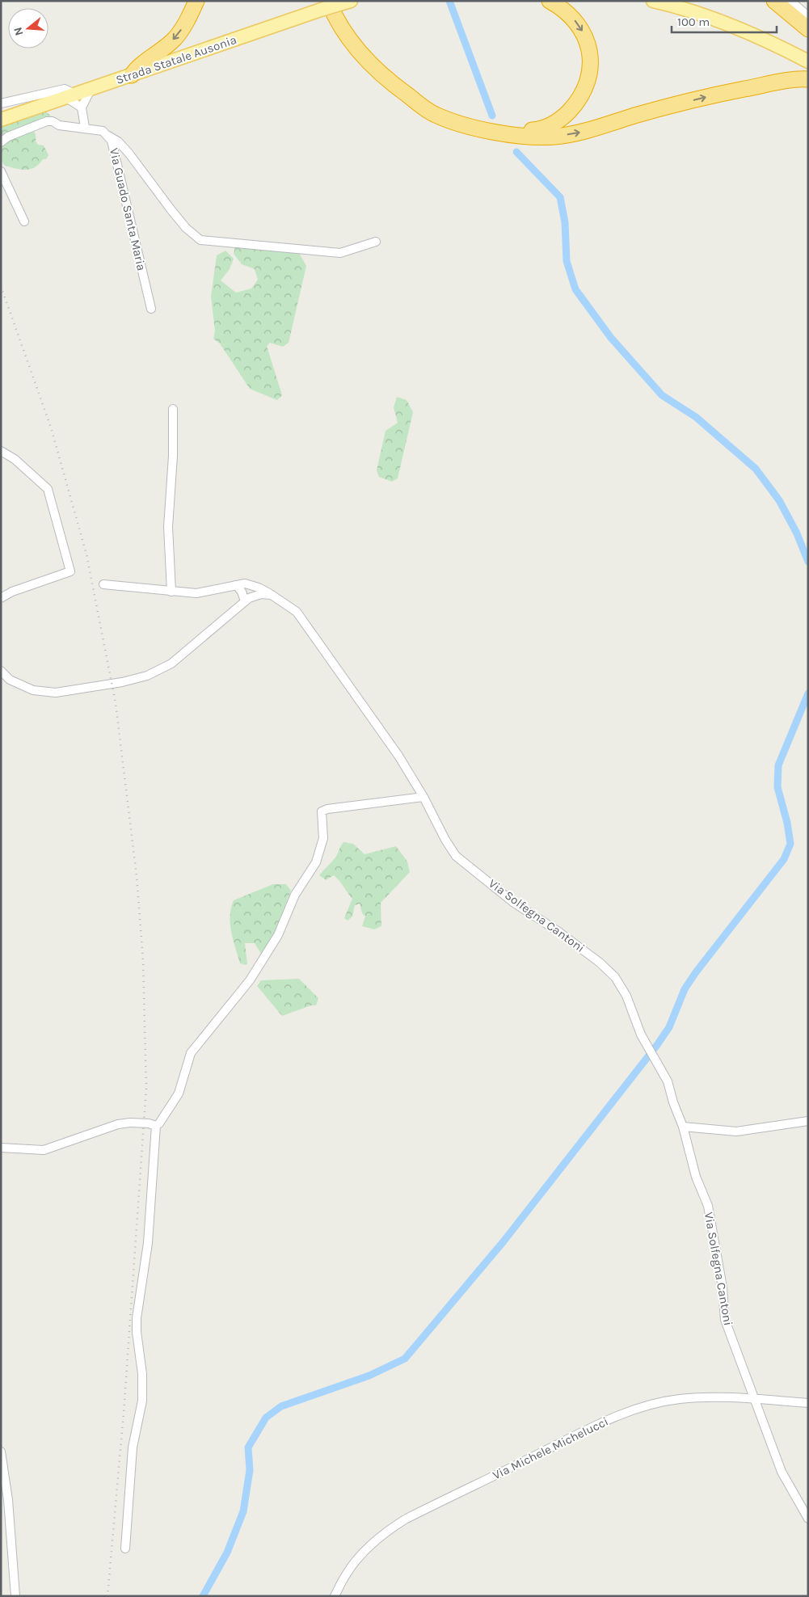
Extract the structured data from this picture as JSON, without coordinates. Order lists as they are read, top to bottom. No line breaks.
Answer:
{"streets":{"main road":["Strada Statale Ausonia"],"street":["Via Guado Santa Maria","Via Solfegna Cantoni","Via Michele Michelucci"]},"crossings":[["Via Solfegna Cantoni","Via Michele Michelucci"]],"scale_bar":"100 m","north":"left"}
